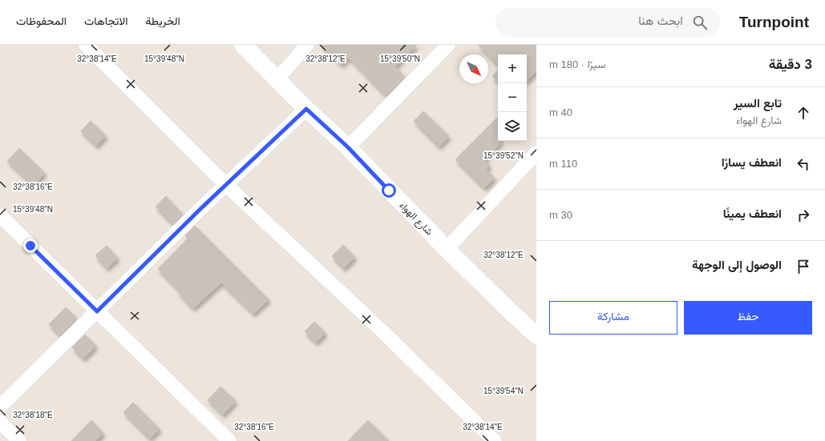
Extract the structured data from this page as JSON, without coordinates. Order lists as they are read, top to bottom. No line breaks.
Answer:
{"streets":{"street":["شارع الهواء"]},"north":"bottom right","page":{"header":"Turnpoint","search":"ابحث هنا","nav":["الخريطة","الاتجاهات","المحفوظات"],"heading":["3 دقيقة","سيرًا · 180 m"],"map_buttons":["+","−"],"list":[["تابع السير","شارع الهواء","40 m"],["انعطف يسارًا","110 m"],["انعطف يمينًا","30 m"],"الوصول إلى الوجهة"],"buttons":["حفظ","مشاركة"]},"coordinates":["32°38'14\"E","15°39'48\"N","32°38'12\"E","15°39'50\"N","15°39'52\"N","32°38'16\"E","15°39'54\"N","32°38'18\"E"]}
